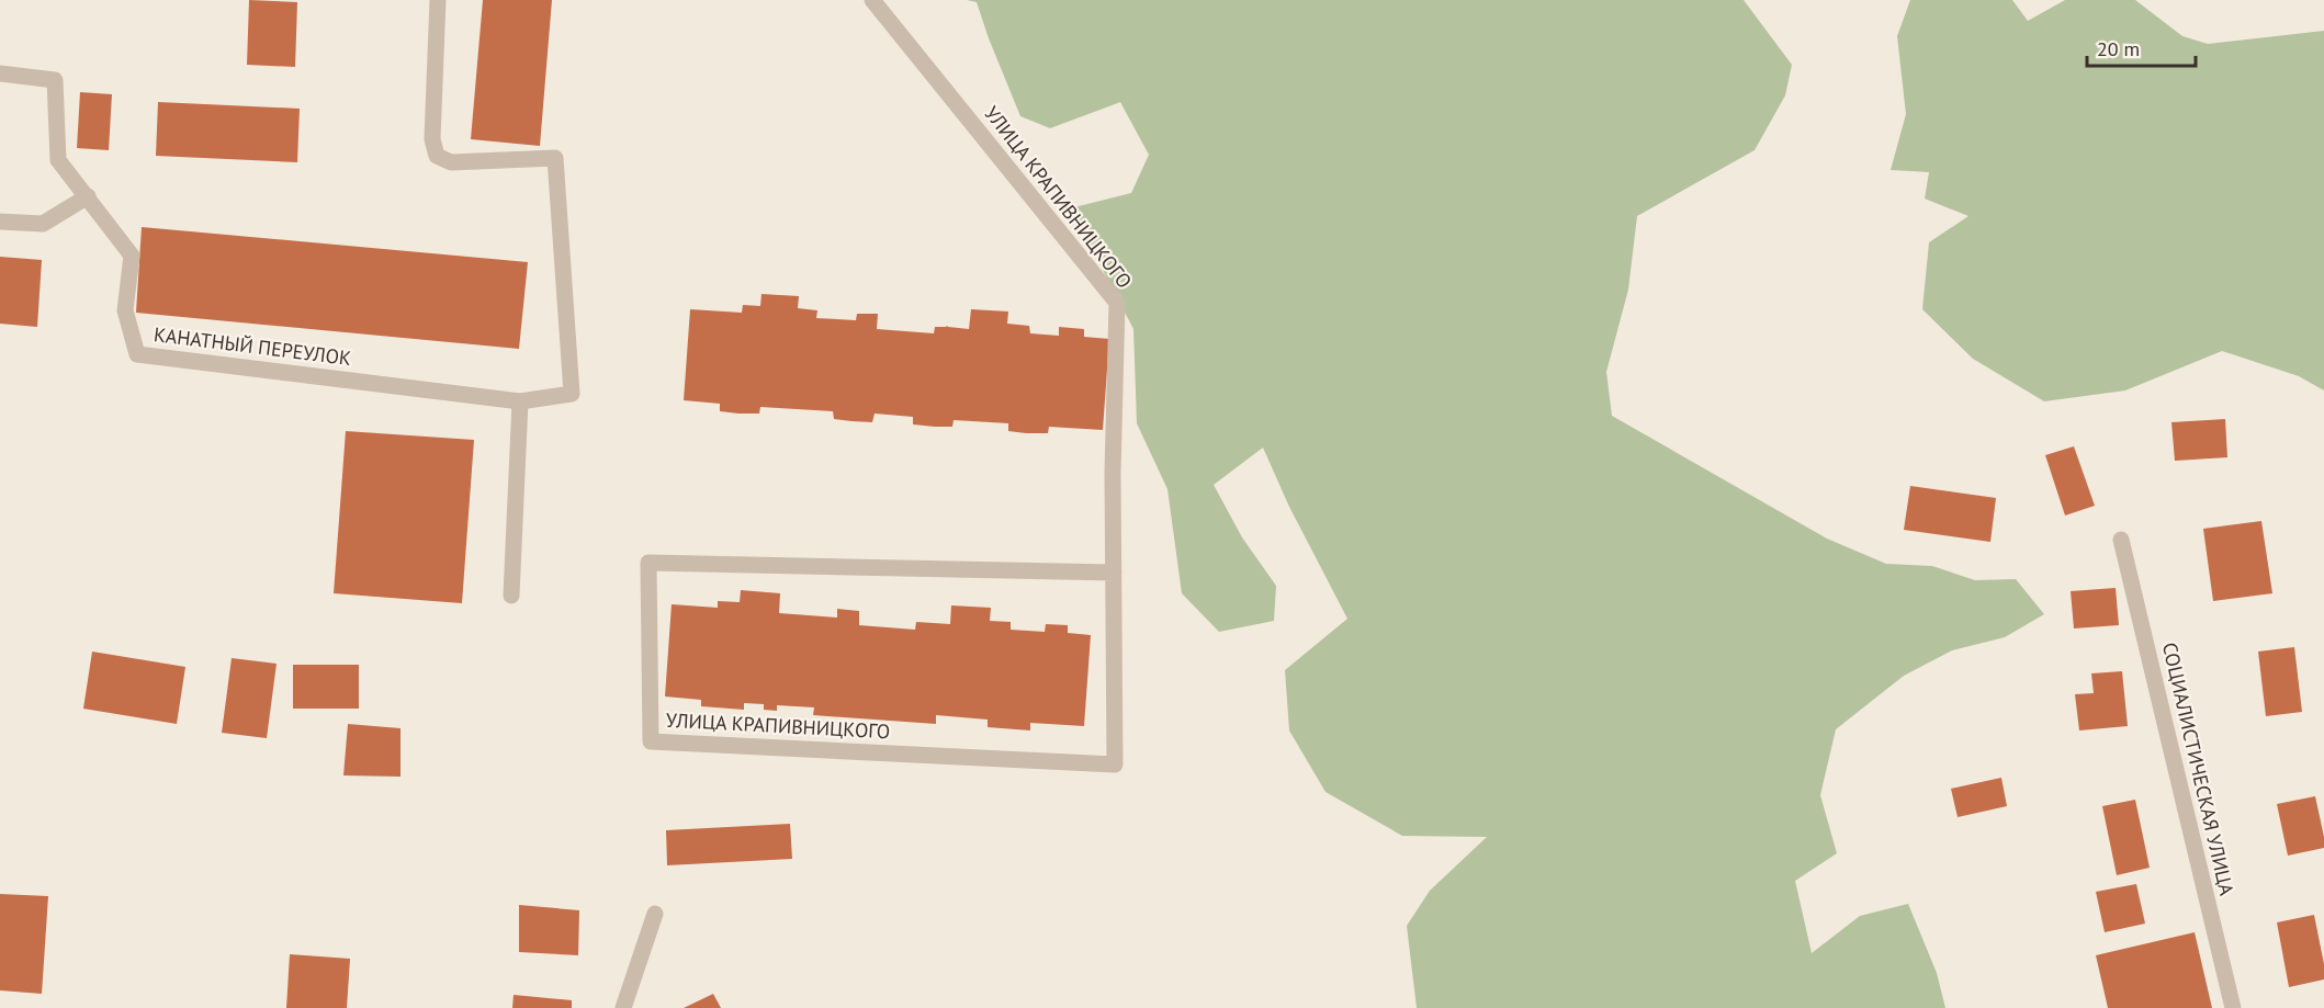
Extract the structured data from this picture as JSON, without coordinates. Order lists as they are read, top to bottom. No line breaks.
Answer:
{"streets":{"street":["УЛИЦА КРАПИВНИЦКОГО","КАНАТНЫЙ ПЕРЕУЛОК","СОЦИАЛИСТИЧЕСКАЯ УЛИЦА"]},"scale_bar":"20 m"}
